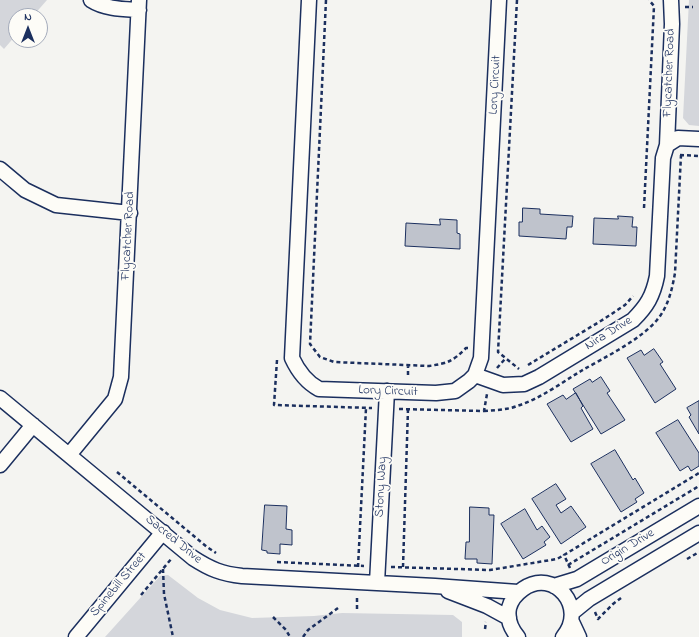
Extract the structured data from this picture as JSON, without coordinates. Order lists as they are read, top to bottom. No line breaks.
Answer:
{"streets":{"street":["Flycatcher Road","Lory Circuit","Nira Drive","Stony Way","Sacred Drive","Origin Drive","Spinebill Street"]},"crossings":[["Flycatcher Road","Nira Drive"],["Flycatcher Road","Sacred Drive"],["Lory Circuit","Nira Drive"],["Lory Circuit","Stony Way"],["Stony Way","Sacred Drive"],["Sacred Drive","Origin Drive"],["Sacred Drive","Spinebill Street"]],"north":"top"}
